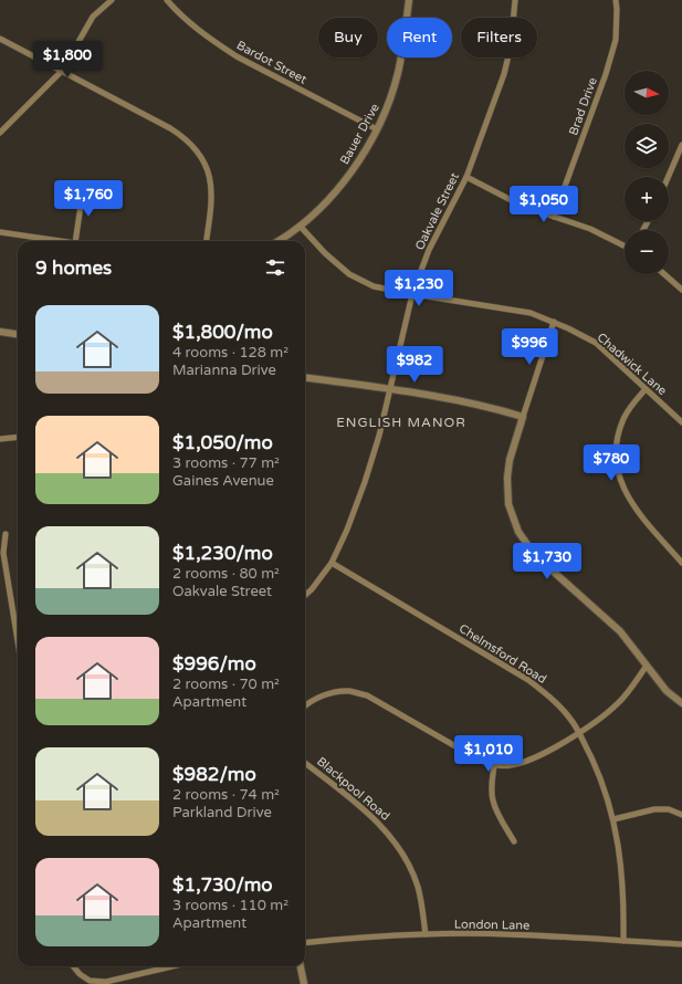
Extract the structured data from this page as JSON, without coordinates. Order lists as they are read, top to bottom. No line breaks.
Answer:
{"streets":{"street":["Bardot Street","Brad Drive","Bauer Drive","Oakvale Street","Chadwick Lane","Chelmsford Road","Blackpool Road","London Lane"]},"crossings":[["Bardot Street","Bauer Drive"],["Bauer Drive","Chadwick Lane"],["Oakvale Street","Chadwick Lane"],["Oakvale Street","Chelmsford Road"],["Chelmsford Road","London Lane"],["Blackpool Road","London Lane"]],"districts":["ENGLISH MANOR"],"north":"right","page":{"chip":["Buy","Rent","Filters"],"price":["$1,800","$1,760","$1,050","$1,230","$996","$982","$780","$1,730","$1,010"],"map_buttons":["+","−"],"heading":"9 homes","list":[{"name":"$1,800/mo","note":"4 rooms · 128 m² · Marianna Drive"},{"name":"$1,050/mo","note":"3 rooms · 77 m² · Gaines Avenue"},{"name":"$1,230/mo","note":"2 rooms · 80 m² · Oakvale Street"},{"name":"$996/mo","note":"2 rooms · 70 m² · Apartment"},{"name":"$982/mo","note":"2 rooms · 74 m² · Parkland Drive"},{"name":"$1,730/mo","note":"3 rooms · 110 m² · Apartment"}]}}
